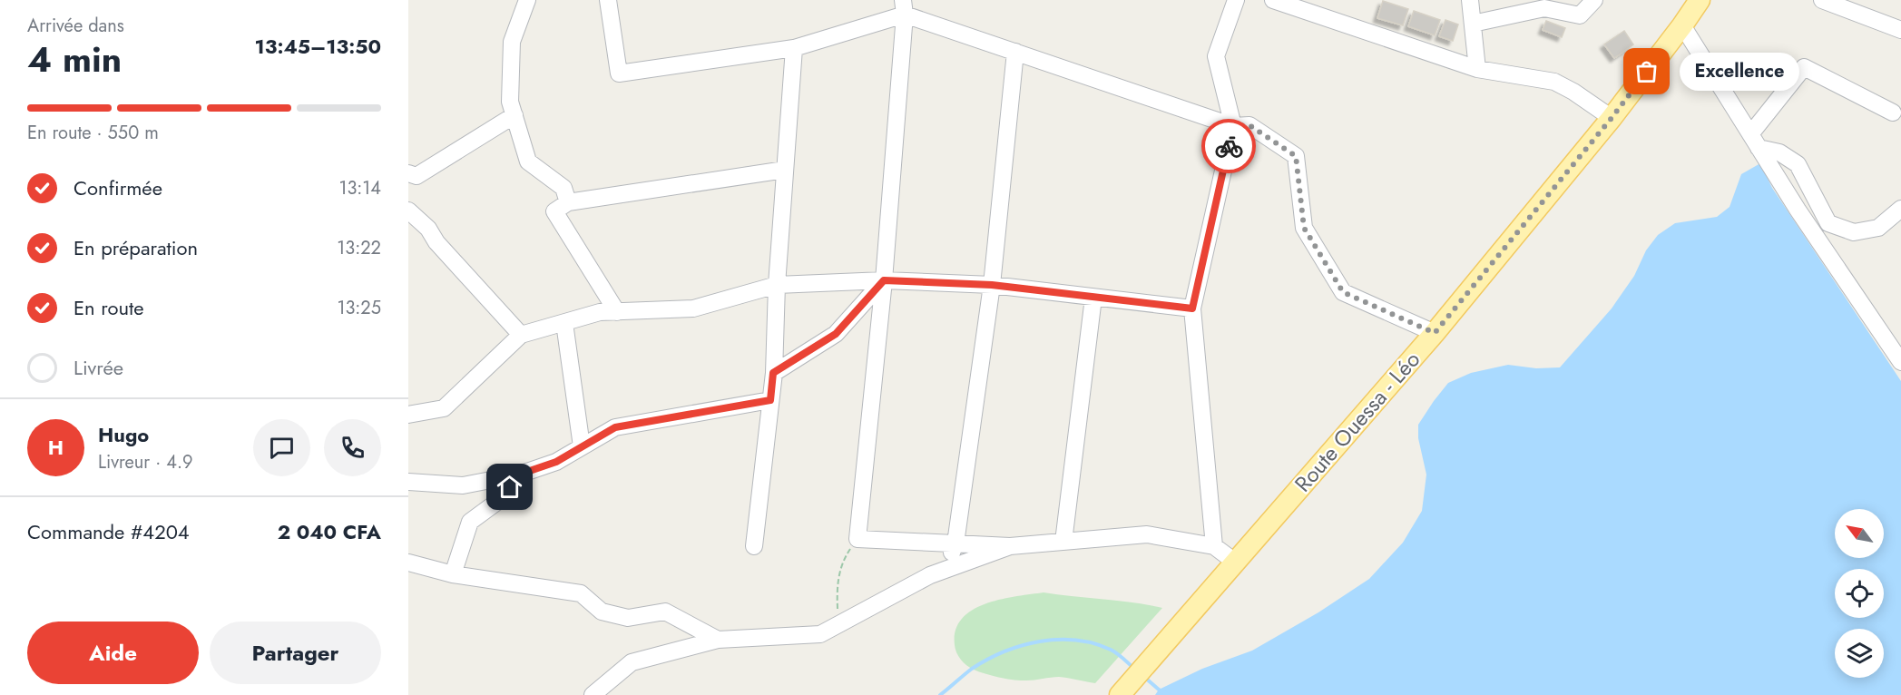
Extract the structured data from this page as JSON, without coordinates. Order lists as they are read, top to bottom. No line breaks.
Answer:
{"streets":{"main road":["Route Ouessa - Léo"]},"places":["Excellence"],"north":"top left","page":{"heading":["4 min","Arrivée dans","13:45–13:50"],"panel":["Hugo","Livreur · 4.9","Commande #4204","2 040 CFA"],"bubble":"Excellence","bar":"En route · 550 m","list":[["Confirmée","13:14"],["En préparation","13:22"],["En route","13:25"],"Livrée"],"round":"H","buttons":["Aide","Partager"]}}
